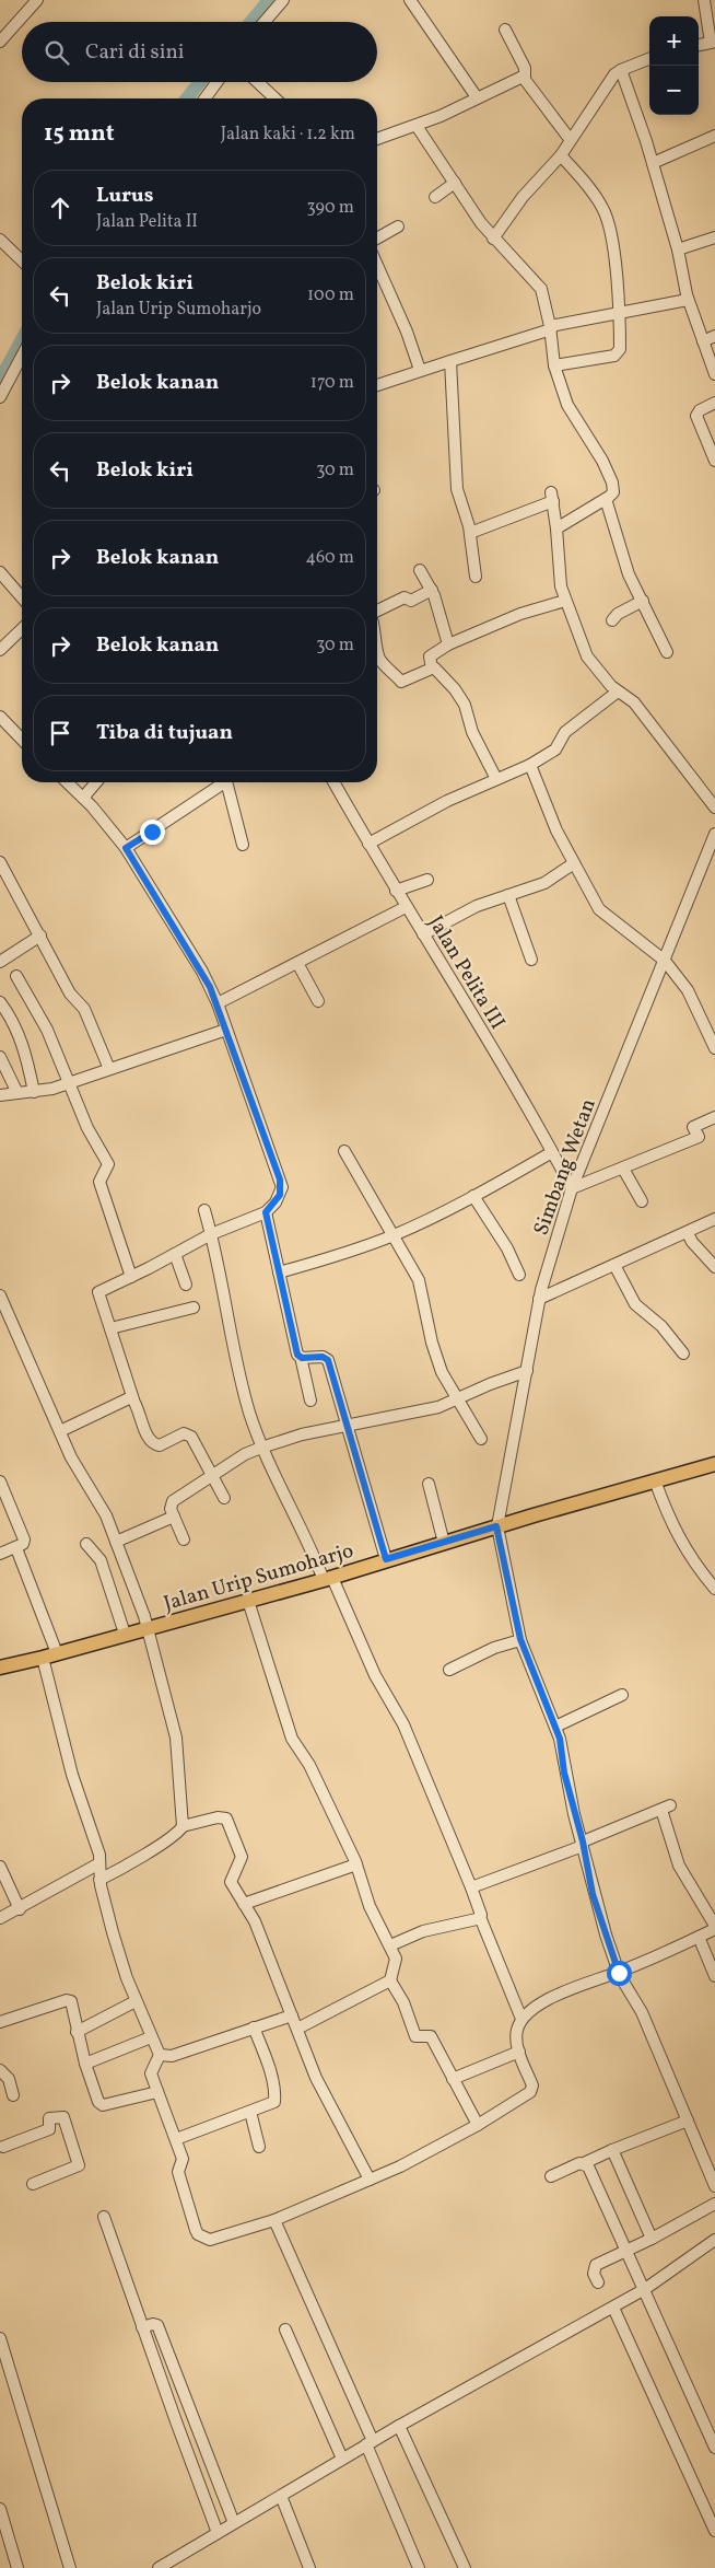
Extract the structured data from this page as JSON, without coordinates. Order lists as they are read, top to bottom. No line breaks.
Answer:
{"streets":{"main road":["Jalan Urip Sumoharjo"],"street":["Jalan Pelita III","Simbang Wetan"]},"crossings":[["Jalan Pelita III","Simbang Wetan"],["Simbang Wetan","Jalan Urip Sumoharjo"]],"page":{"map_buttons":["+","−"],"search":"Cari di sini","heading":["15 mnt","Jalan kaki · 1.2 km"],"list":[["Lurus","Jalan Pelita II","390 m"],["Belok kiri","Jalan Urip Sumoharjo","100 m"],["Belok kanan","170 m"],["Belok kiri","30 m"],["Belok kanan","460 m"],["Belok kanan","30 m"],"Tiba di tujuan"]}}
